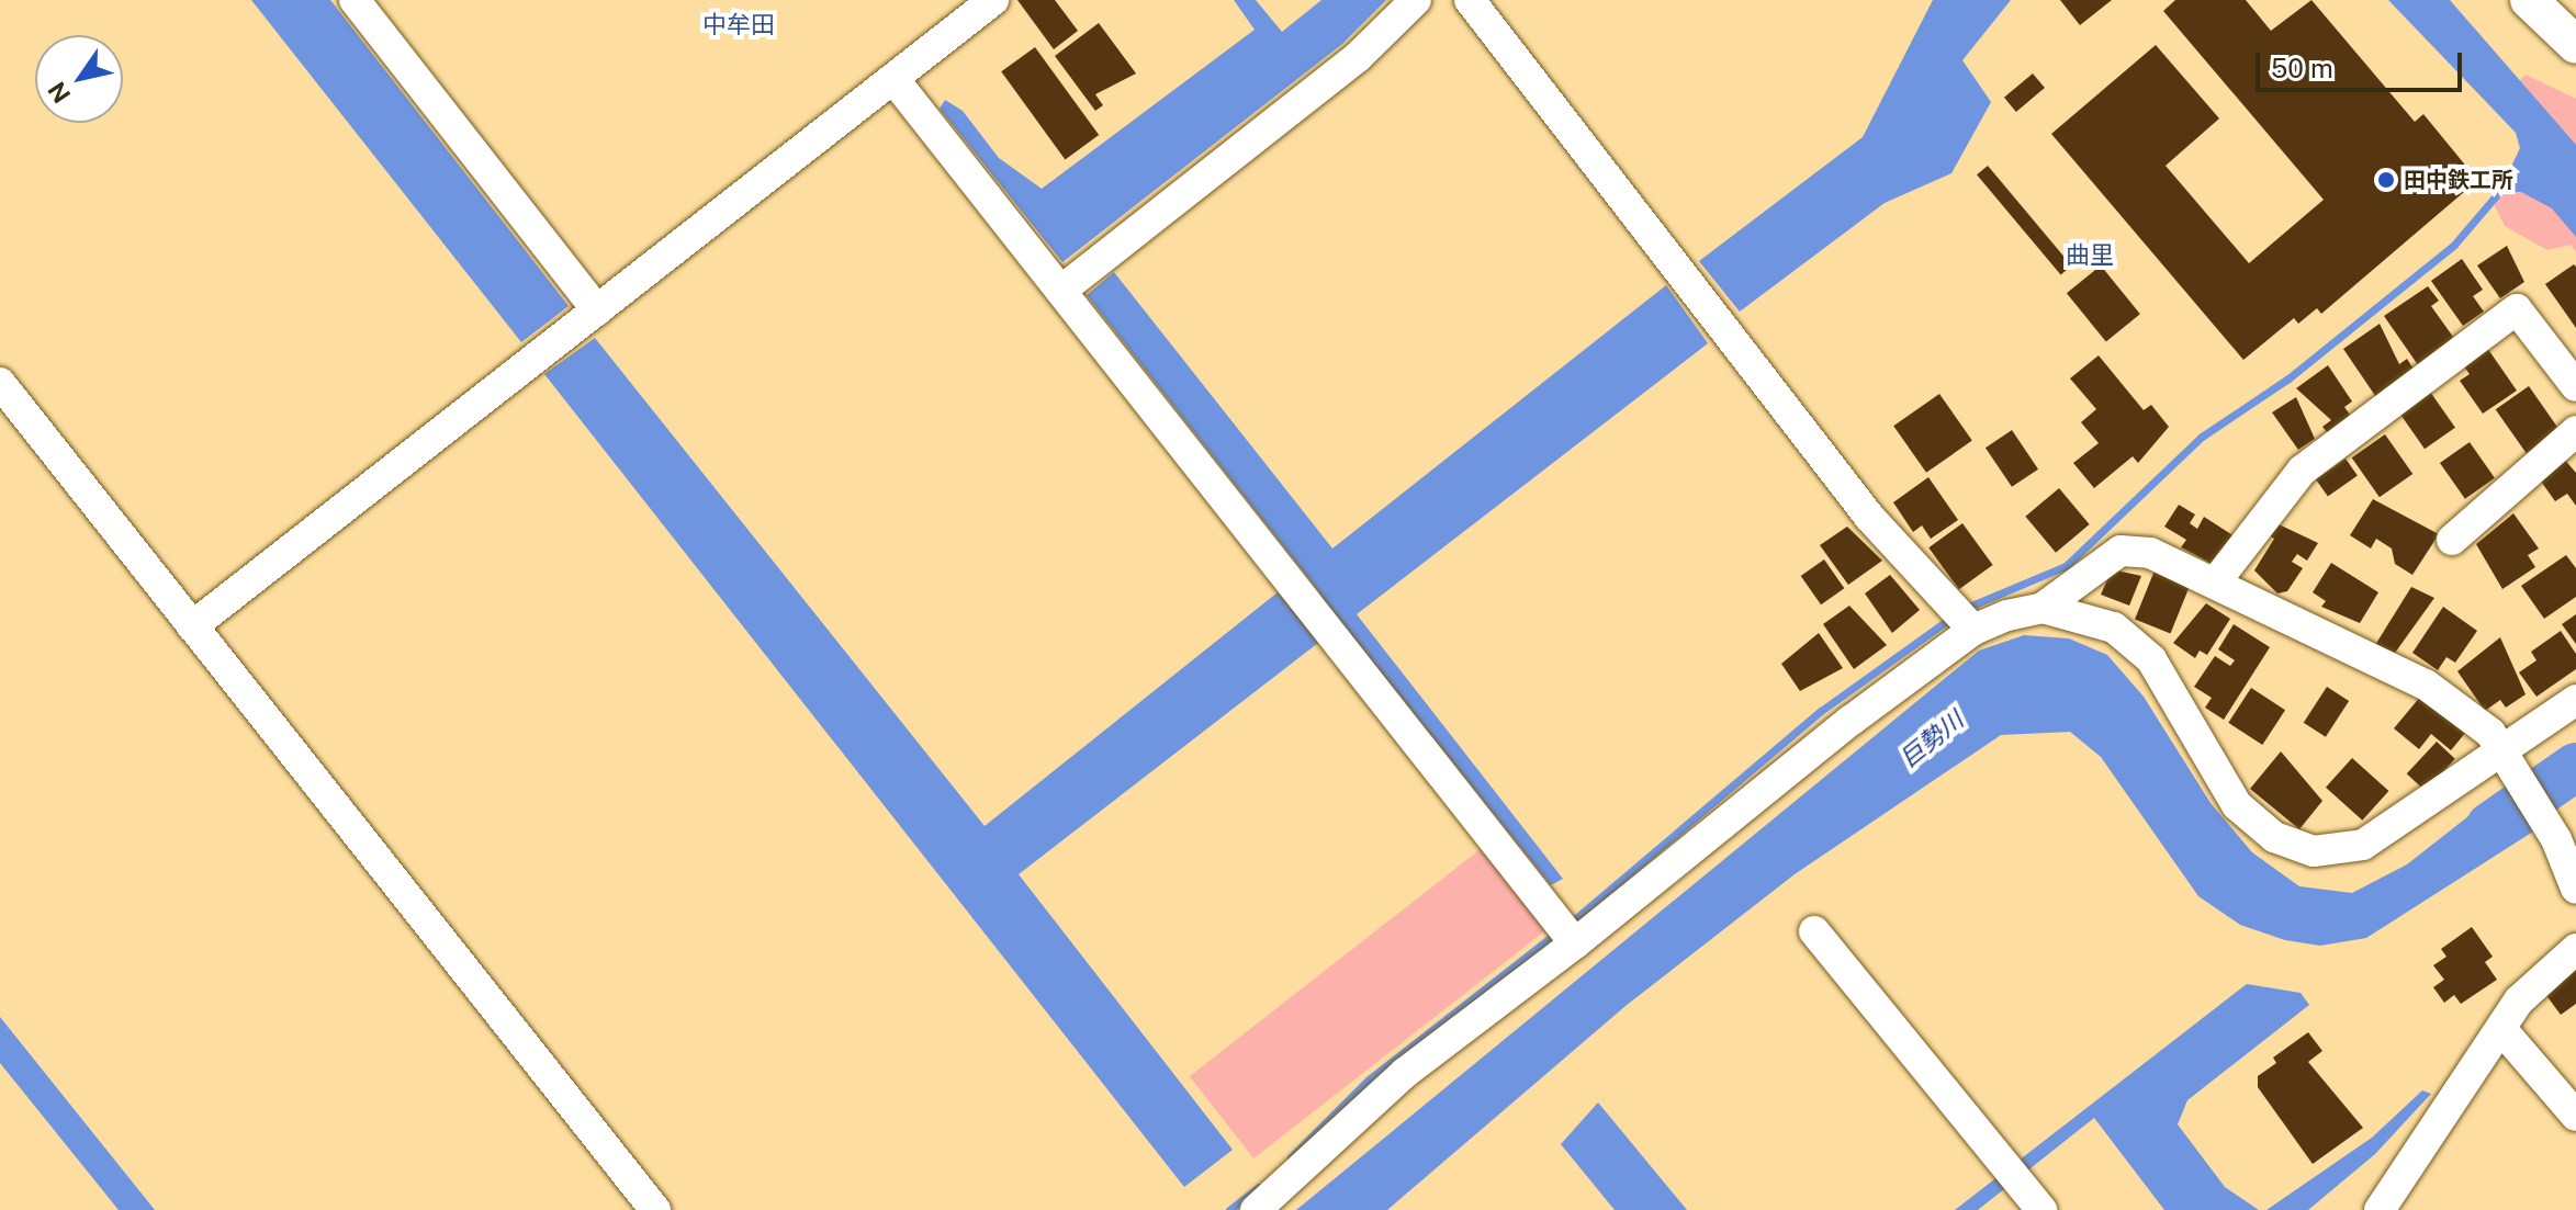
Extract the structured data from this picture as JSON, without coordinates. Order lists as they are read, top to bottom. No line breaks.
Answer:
{"districts":["中牟田","曲里"],"water":["巨勢川"],"places":["田中鉄工所"],"scale_bar":"50 m","north":"bottom left"}
